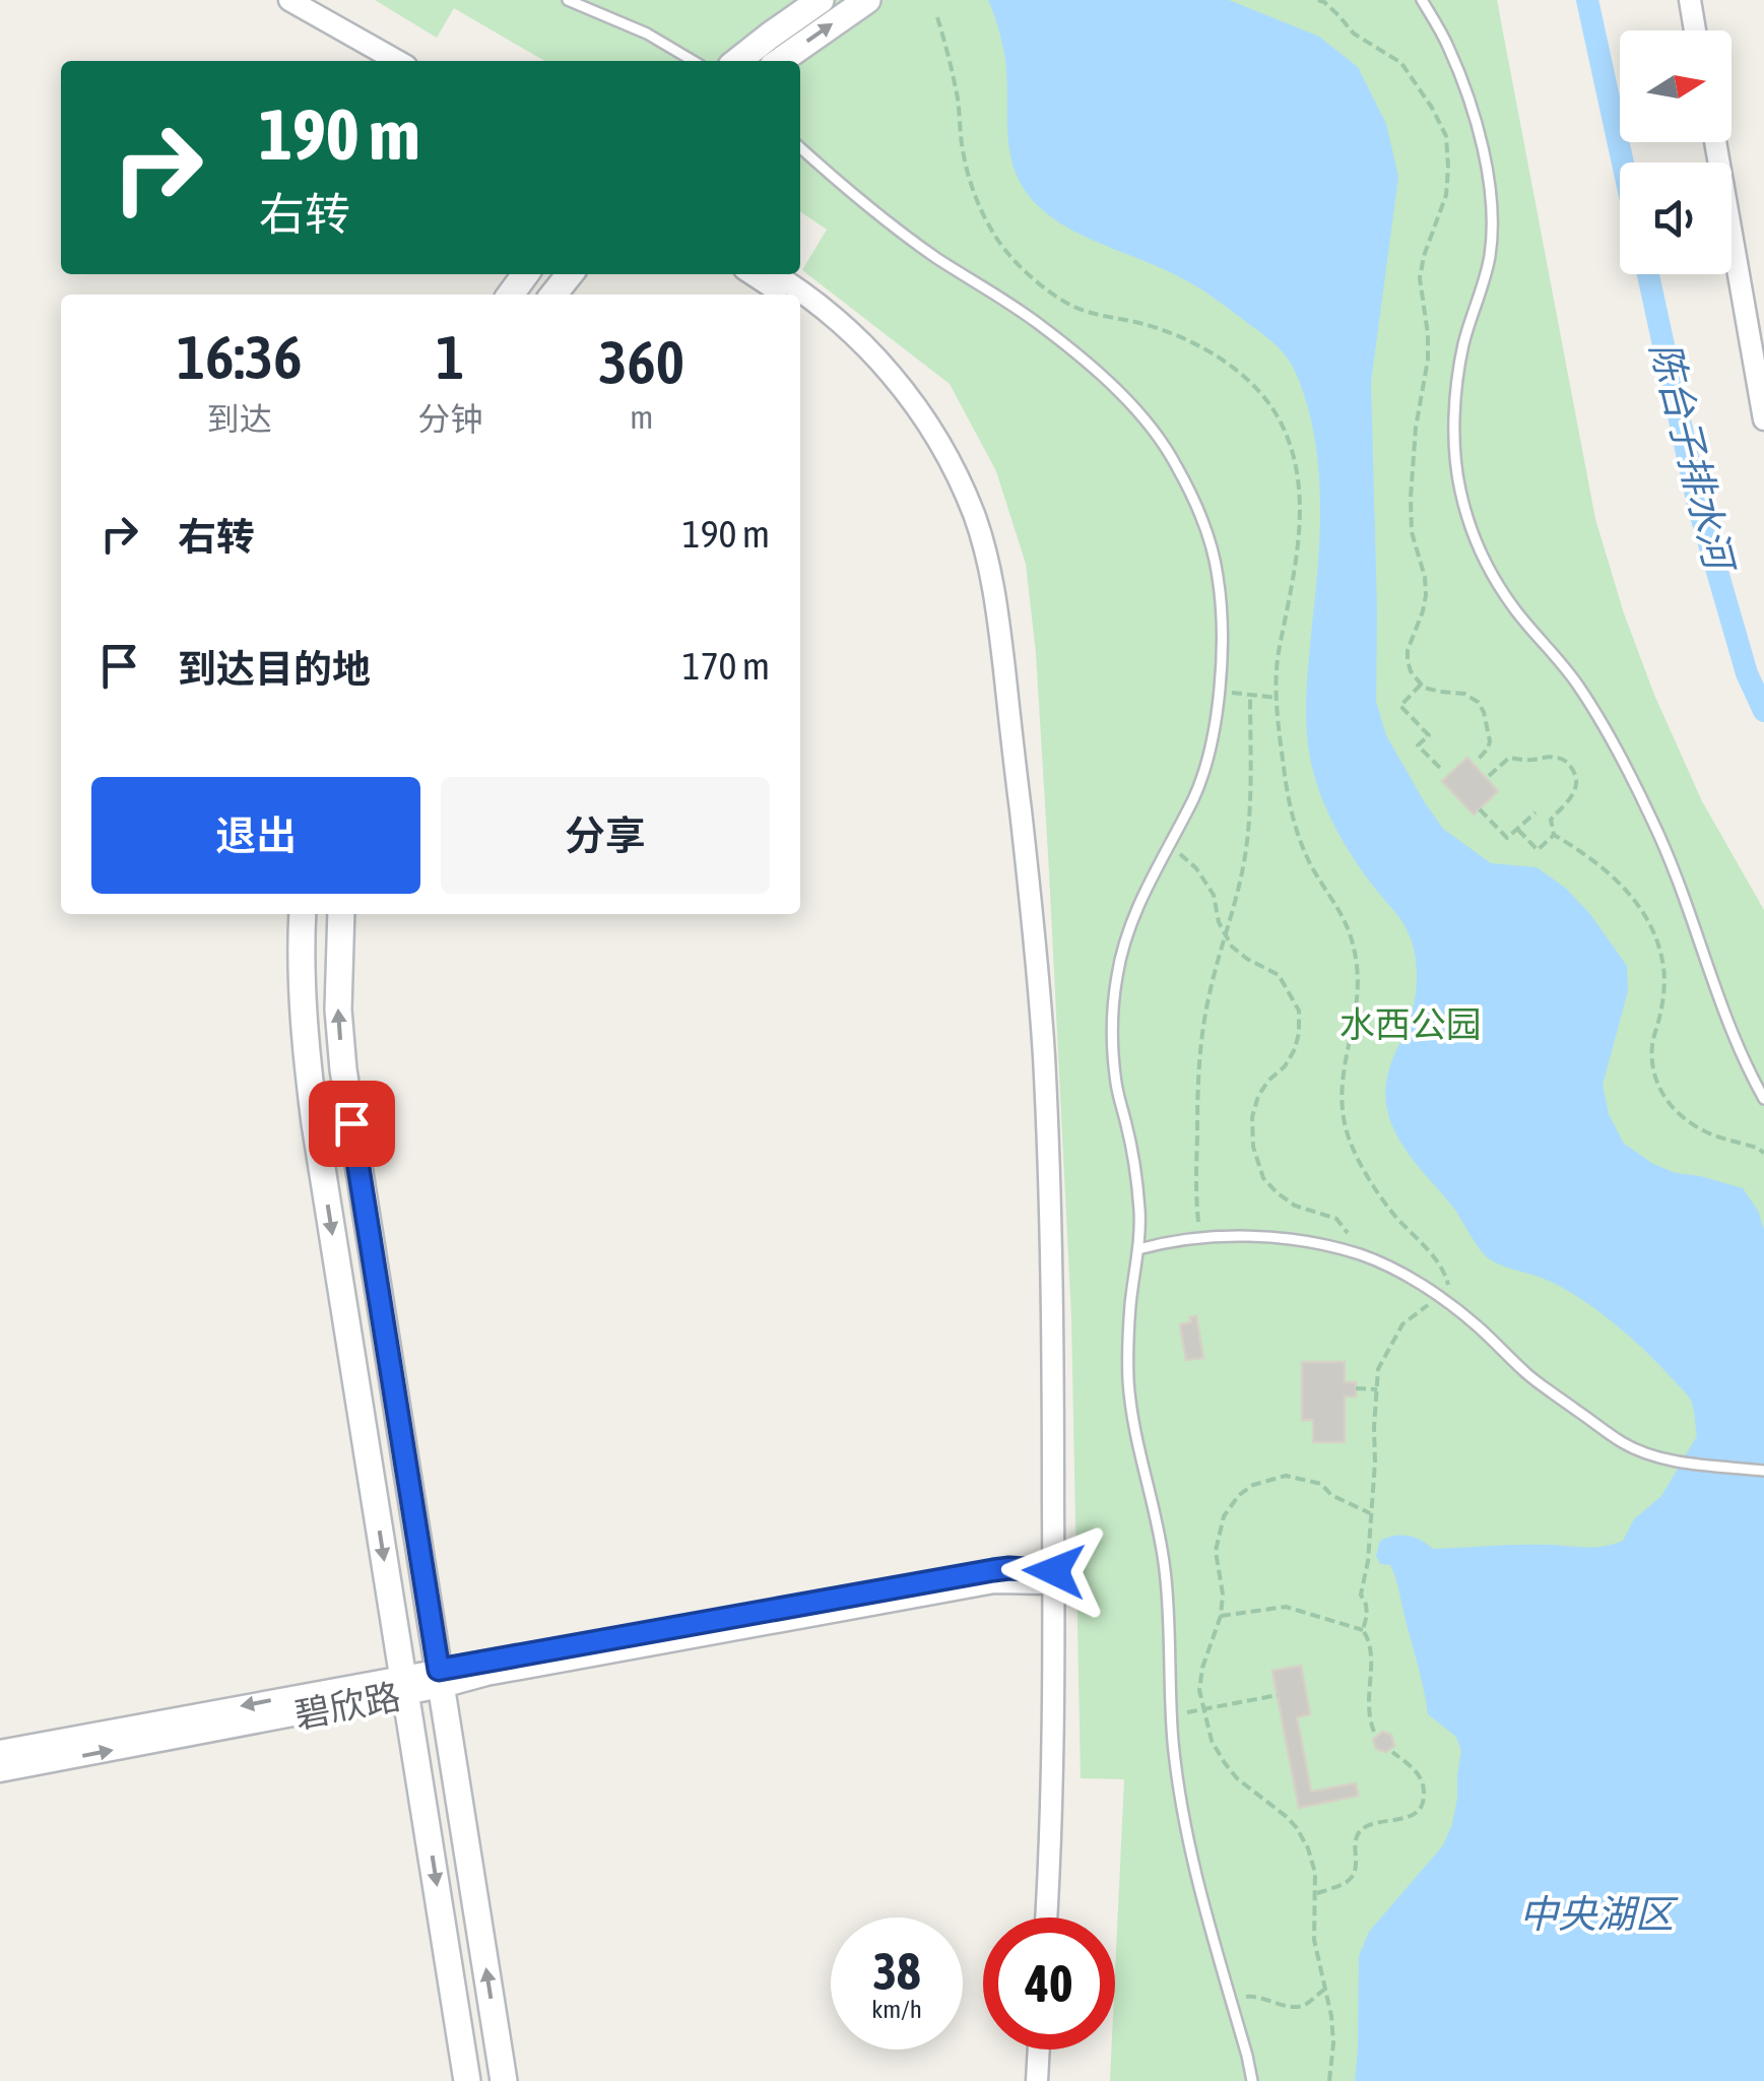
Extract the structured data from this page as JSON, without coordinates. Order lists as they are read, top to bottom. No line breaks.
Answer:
{"streets":{"street":["碧欣路"]},"water":["陈台子排水河","中央湖区"],"parks":["水西公园"],"north":"right","page":{"turn":["190 m","右转"],"eta":["16:36","到达","1","分钟","360","m"],"list":[{"name":"右转","value":"190 m"},{"name":"到达目的地","value":"170 m"}],"buttons":["退出","分享"],"speed":"38 km/h","limit":"40"}}
